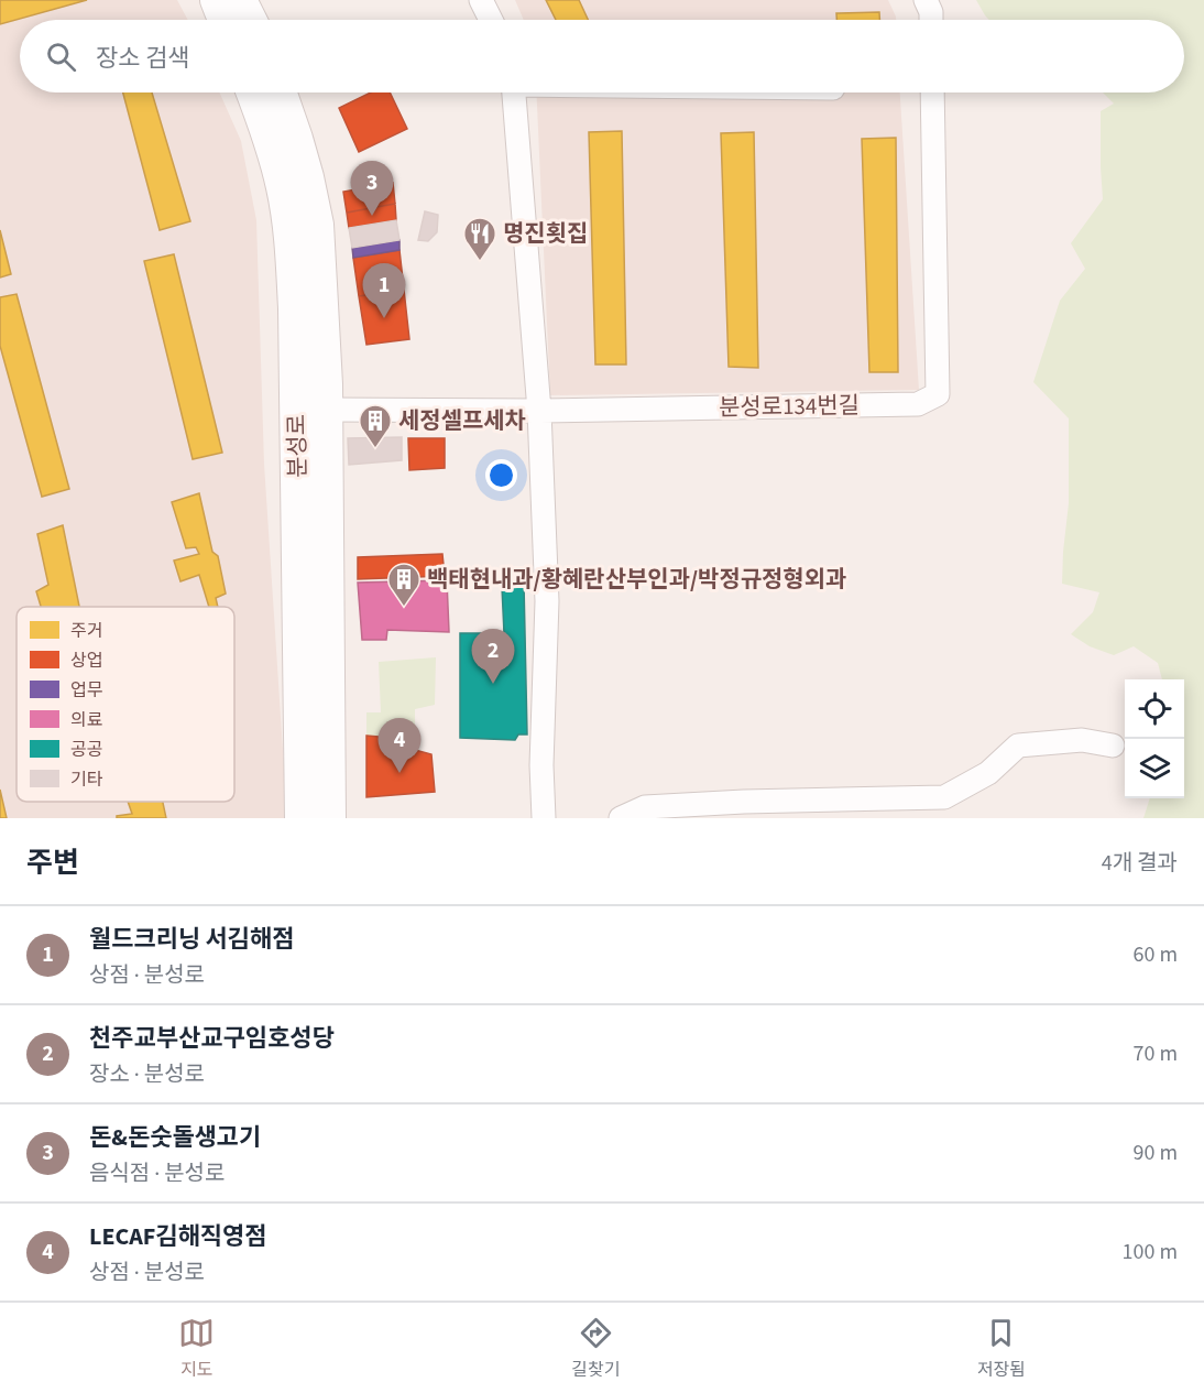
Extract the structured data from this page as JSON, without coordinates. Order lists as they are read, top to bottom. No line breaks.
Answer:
{"streets":{"main road":["분성로"],"street":["분성로134번길"]},"crossings":[["분성로134번길","분성로"]],"places":{"restaurant":["명진횟집"],"building":["세정셀프세차","백태현내과/황혜란산부인과/박정규정형외과"]},"legend":["주거","상업","업무","의료","공공","기타"],"page":{"search":"장소 검색","pins":["3","1","2","4"],"heading":["주변","4개 결과"],"list":[{"mark":"1","name":"월드크리닝 서김해점","note":"상점 · 분성로","value":"60 m"},{"mark":"2","name":"천주교부산교구임호성당","note":"장소 · 분성로","value":"70 m"},{"mark":"3","name":"돈&돈숫돌생고기","note":"음식점 · 분성로","value":"90 m"},{"mark":"4","name":"LECAF김해직영점","note":"상점 · 분성로","value":"100 m"}],"nav":["지도","길찾기","저장됨"]}}
